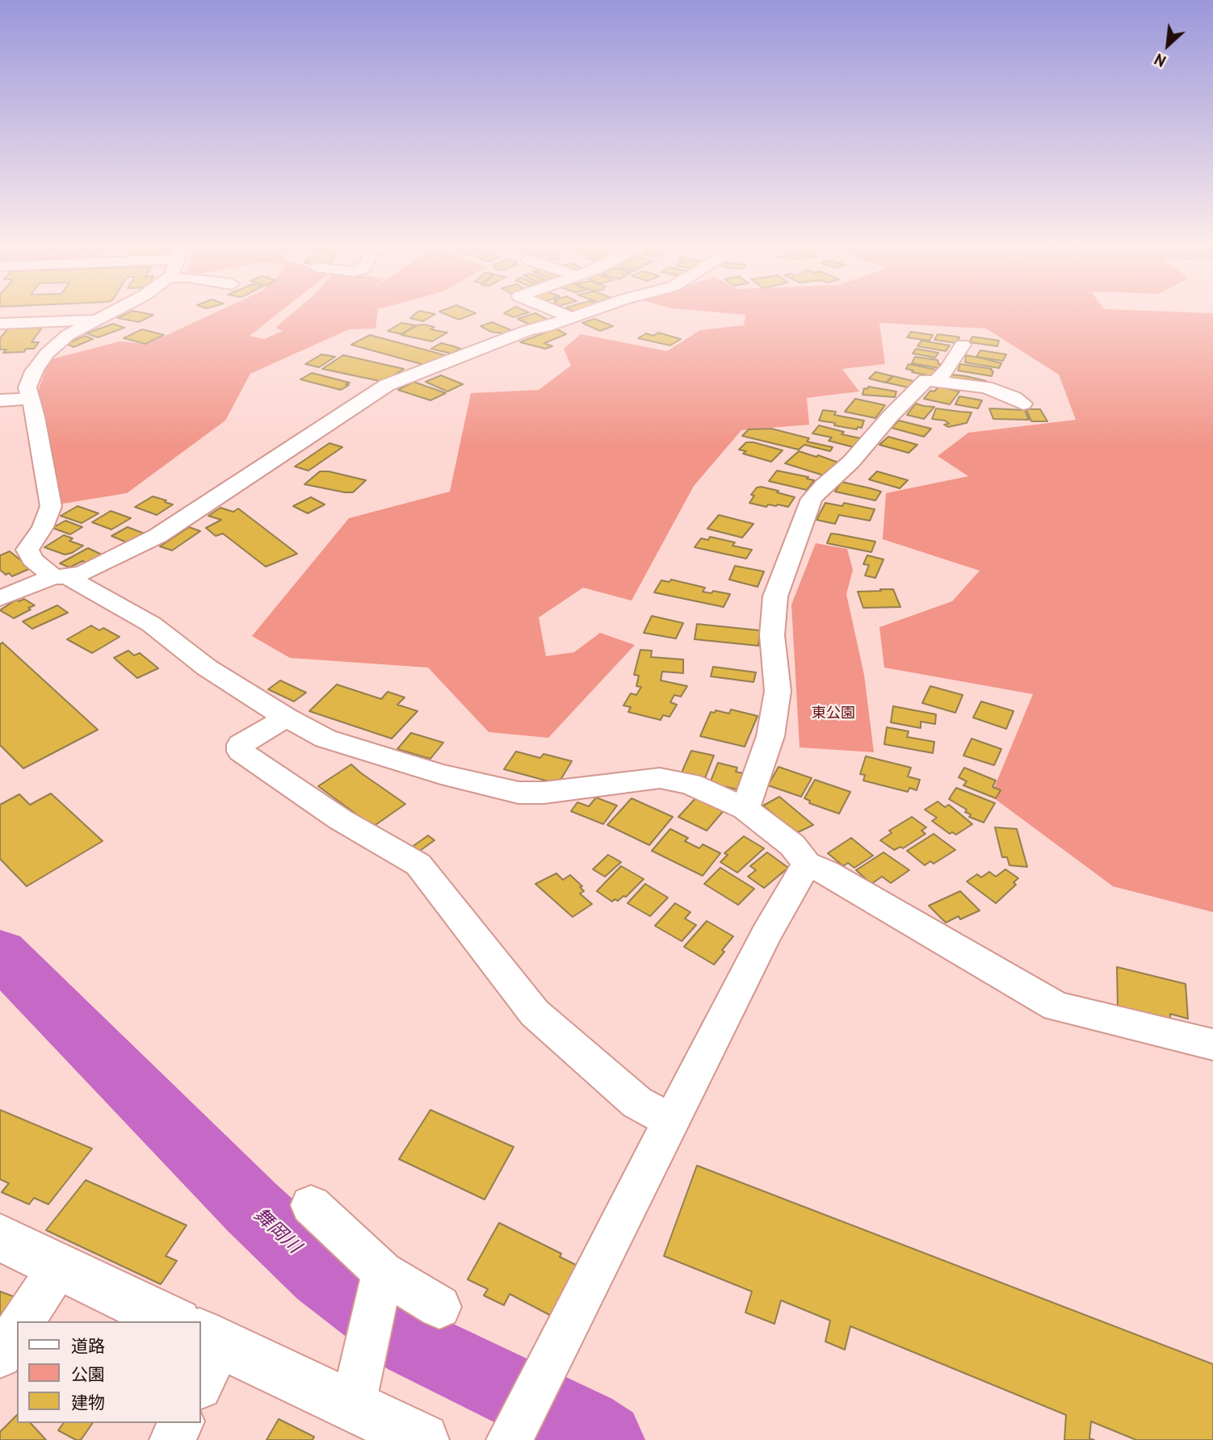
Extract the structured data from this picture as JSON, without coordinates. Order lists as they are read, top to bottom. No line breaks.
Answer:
{"water":["舞岡川"],"parks":["東公園"],"legend":["道路","公園","建物"],"north":"bottom left"}
